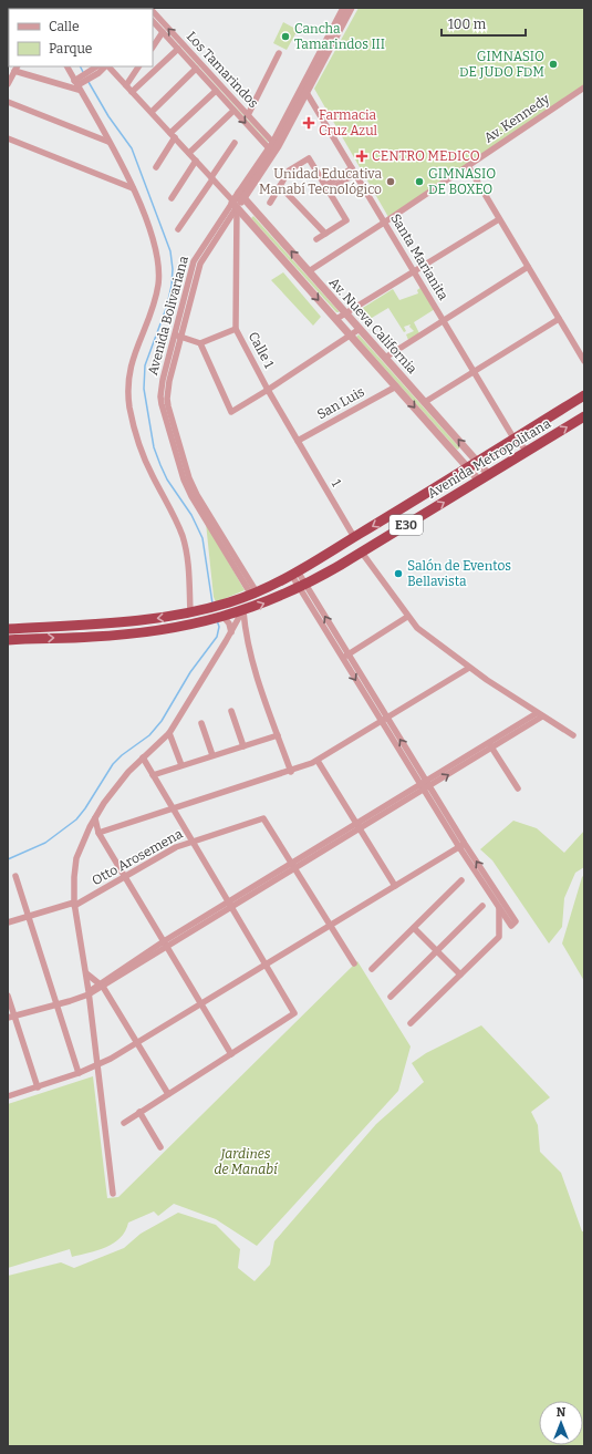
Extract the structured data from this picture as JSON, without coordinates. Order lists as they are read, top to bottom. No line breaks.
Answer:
{"streets":{"highway":["Avenida Metropolitana","E30"],"street":["Los Tamarindos","Av. Kennedy","Santa Marianita","Avenida Bolivariana","Av. Nueva California","Calle 1","San Luis","1","Otto Arosemena"]},"crossings":[["Los Tamarindos","Avenida Bolivariana"],["Av. Kennedy","Santa Marianita"],["Av. Kennedy","Av. Nueva California"],["Santa Marianita","Avenida Bolivariana"],["Santa Marianita","Avenida Metropolitana"],["Santa Marianita","E30"],["Avenida Bolivariana","Av. Nueva California"],["Avenida Bolivariana","Calle 1"],["Avenida Bolivariana","E30"],["Av. Nueva California","Calle 1"],["Av. Nueva California","San Luis"],["Av. Nueva California","Avenida Metropolitana"],["Av. Nueva California","E30"],["Calle 1","San Luis"],["Calle 1","1"],["San Luis","1"],["Avenida Metropolitana","E30"],["1","E30"]],"parks":["Jardines de Manabí"],"places":{"other":["Cancha Tamarindos III","GIMNASIO DE JUDO FDM","Unidad Educativa Manabí Tecnológico","GIMNASIO DE BOXEO","Salón de Eventos Bellavista"],"health":["Farmacia Cruz Azul","CENTRO MEDICO"]},"legend":["Calle","Parque"],"scale_bar":"100 m","north":"top"}
